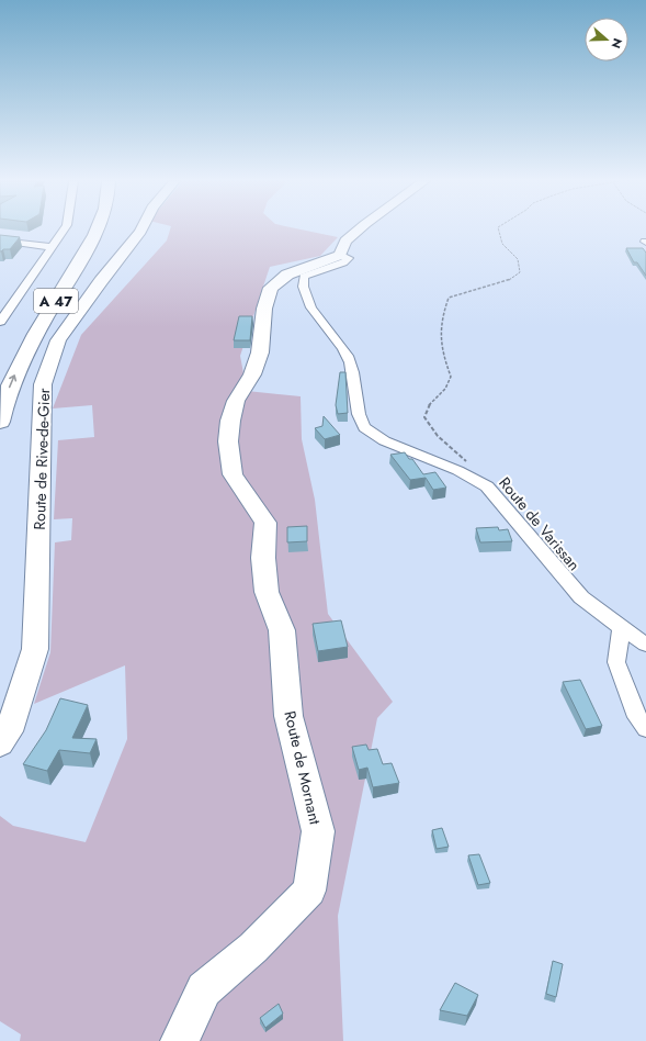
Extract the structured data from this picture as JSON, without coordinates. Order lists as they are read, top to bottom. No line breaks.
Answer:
{"streets":{"highway":["A 47"],"main road":["Route de Rive-de-Gier","Route de Mornant"],"street":["Route de Varissan"]},"crossings":[["Route de Varissan","Route de Mornant"]],"north":"right"}
